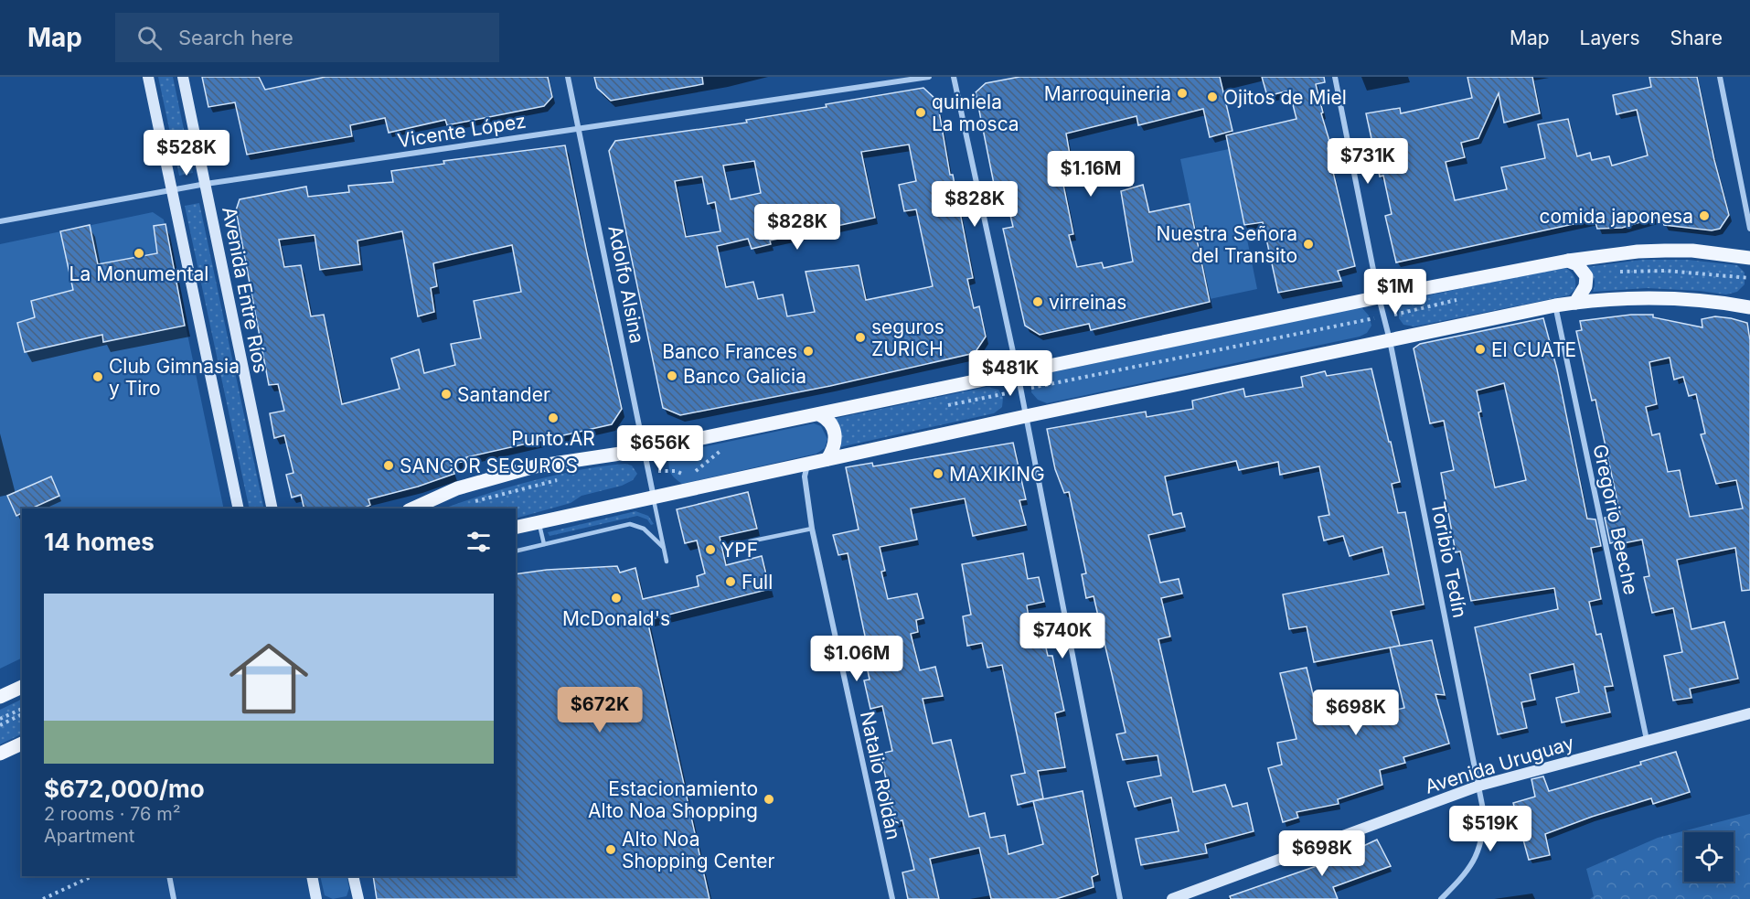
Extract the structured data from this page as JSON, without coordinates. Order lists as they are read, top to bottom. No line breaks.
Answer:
{"streets":{"main road":["Avenida Entre Ríos","Avenida Uruguay"],"street":["Vicente López","Adolfo Alsina","Gregorio Beeche","Toribio Tedín","Natalio Roldán"]},"crossings":[["Vicente López","Adolfo Alsina"],["Vicente López","Avenida Entre Ríos"],["Gregorio Beeche","Avenida Uruguay"],["Toribio Tedín","Avenida Uruguay"]],"places":["Marroquineria","Ojitos de Miel","quiniela La mosca","comida japonesa","Nuestra Señora del Transito","La Monumental","virreinas","seguros ZURICH","El CUATE","Banco Frances","Banco Galicia","Club Gimnasia y Tiro","Santander","Punto.AR","SANCOR SEGUROS","MAXIKING","YPF","Full","McDonald's","Estacionamiento Alto Noa Shopping","Alto Noa Shopping Center"],"page":{"header":"Map","search":"Search here","nav":["Map","Layers","Share"],"price":["$528K","$731K","$1.16M","$828K","$828K","$1M","$481K","$656K","$740K","$1.06M","$672K","$698K","$519K","$698K"],"heading":"14 homes","list":[{"name":"$672,000/mo","note":"2 rooms · 76 m² · Apartment"}]}}
